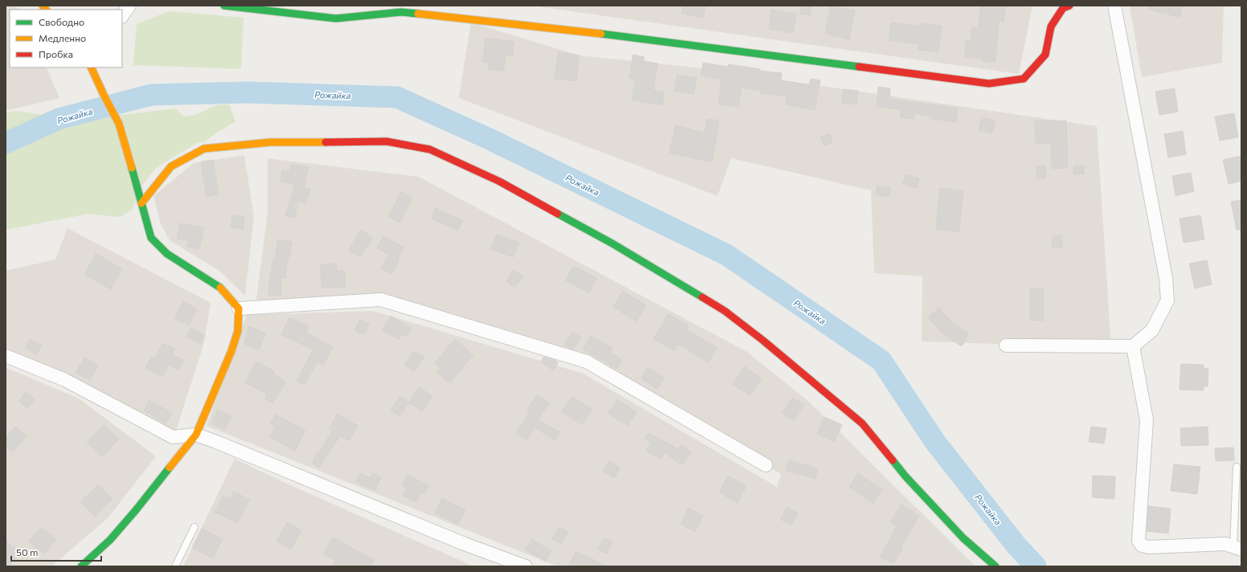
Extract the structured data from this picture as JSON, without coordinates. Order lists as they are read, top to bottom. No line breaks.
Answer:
{"water":["Рожайка"],"legend":["Свободно","Медленно","Пробка"],"scale_bar":"50 m"}
